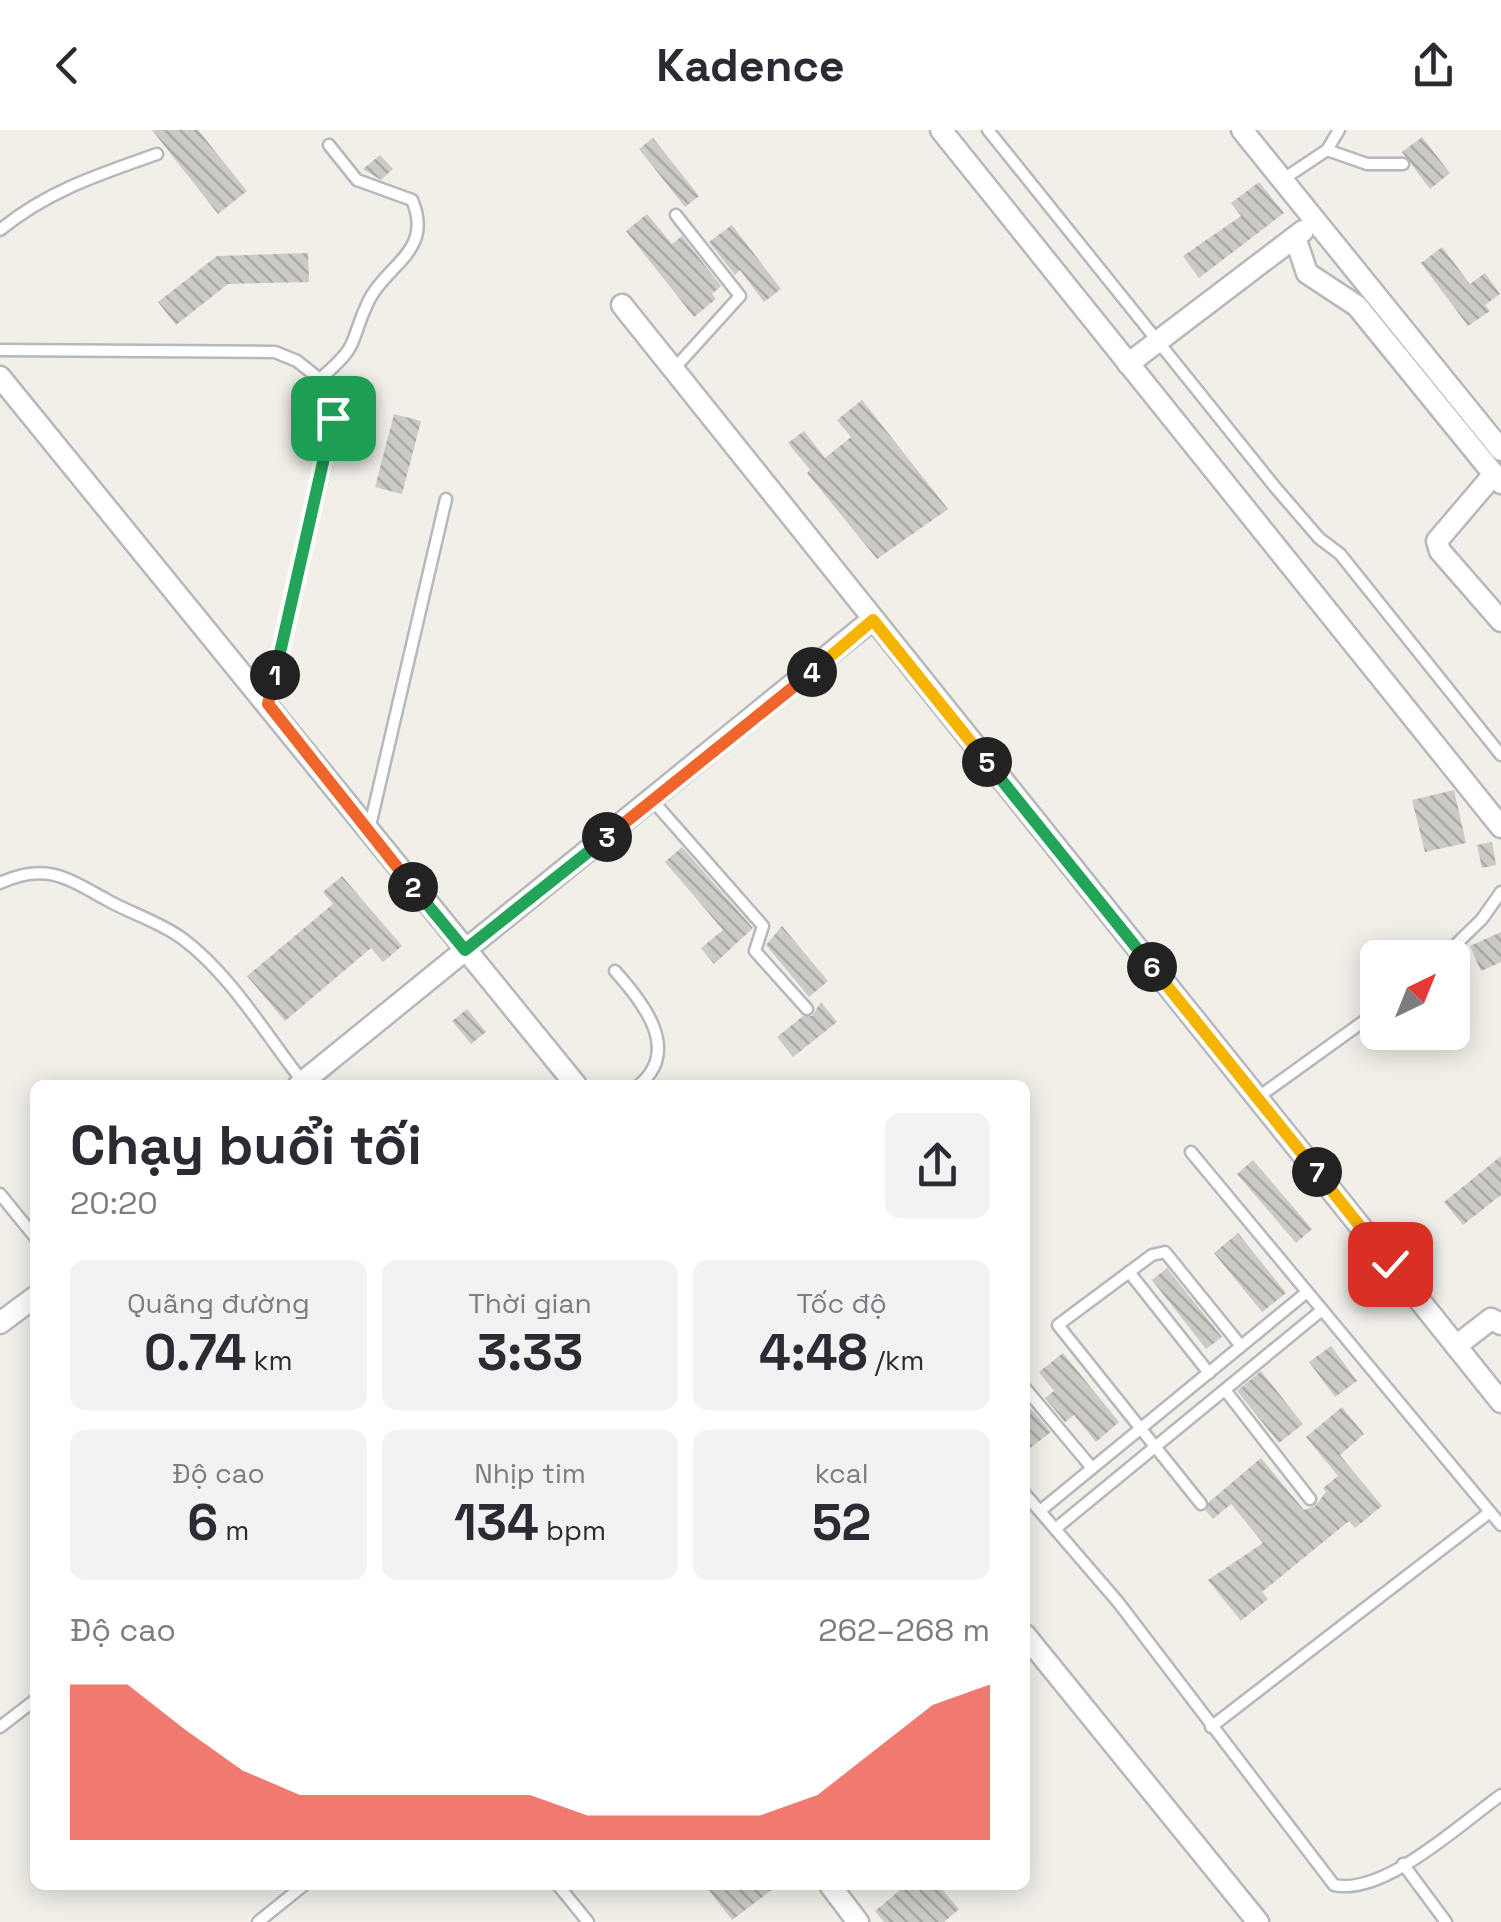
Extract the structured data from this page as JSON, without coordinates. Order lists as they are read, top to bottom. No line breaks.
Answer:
{"north":"top right","page":{"header":"Kadence","pins":["4","1","5","3","2","6","7"],"heading":["Chạy buổi tối","20:20"],"stats":[["Quãng đường","0.74 km"],["Thời gian","3:33"],["Tốc độ","4:48 /km"],["Độ cao","6 m"],["Nhịp tim","134 bpm"],["kcal","52"]],"chart":["Độ cao","262–268 m"]}}
